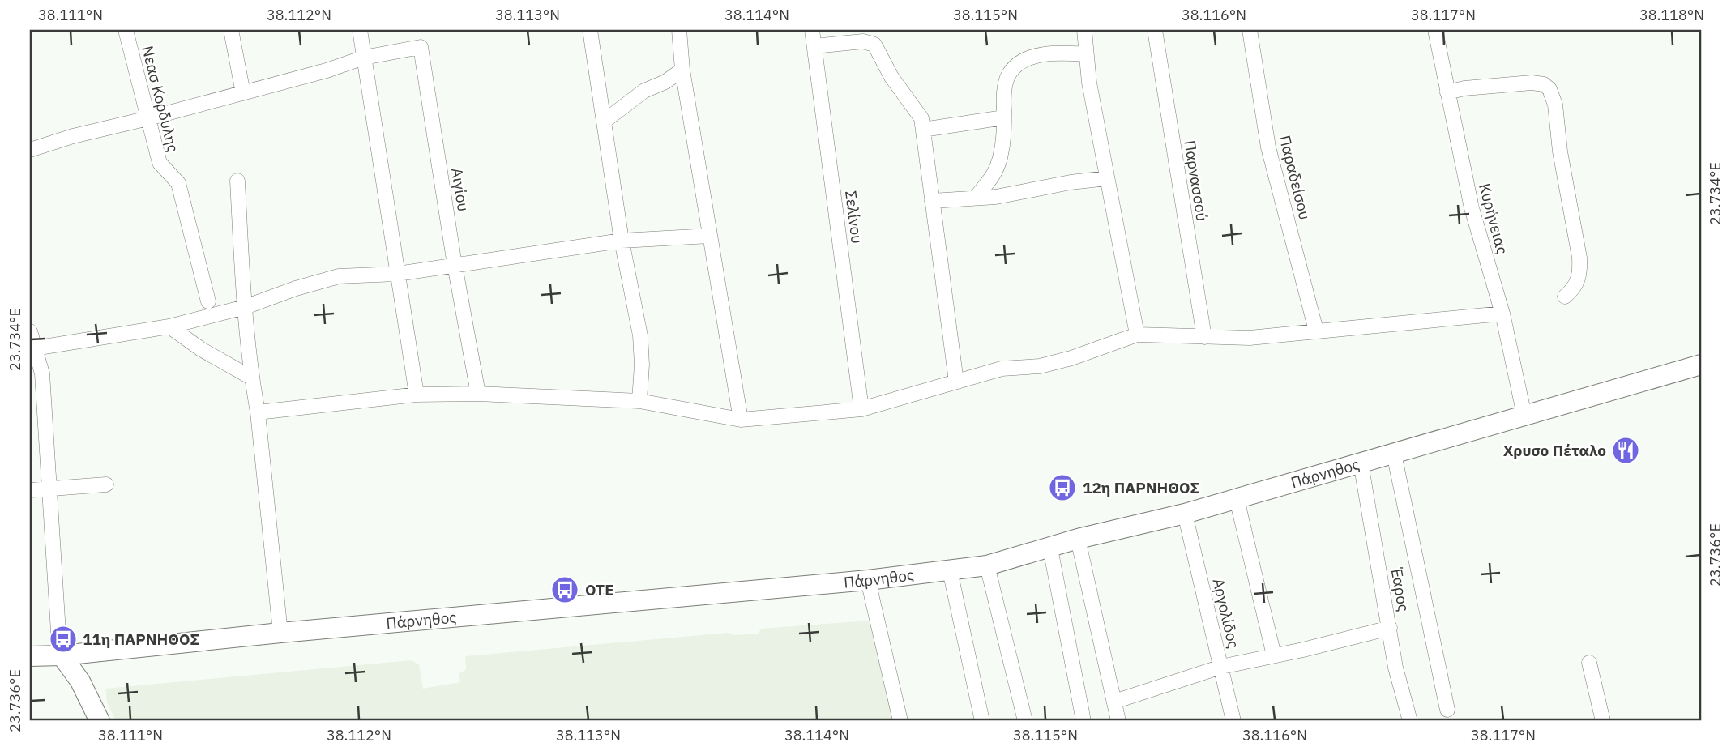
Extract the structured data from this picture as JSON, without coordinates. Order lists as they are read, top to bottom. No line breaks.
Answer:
{"streets":{"main road":["Πάρνηθος"],"street":["Νεασ Κορδυλης","Παραδείσου","Παρνασσού","Αιγίου","Σελίνου","Κυρήνειας","Έαρος","Αργολίδος"]},"crossings":[["Κυρήνειας","Πάρνηθος"],["Πάρνηθος","Έαρος"],["Πάρνηθος","Αργολίδος"]],"places":{"restaurant":["Χρυσο Πέταλο"],"bus stop":["12η ΠΑΡΝΗΘΟΣ","ΟΤΕ","11η ΠΑΡΝΗΘΟΣ"]},"coordinates":["38.111°N","38.112°N","38.113°N","38.114°N","38.115°N","38.116°N","38.117°N","38.118°N","23.734°E","23.736°E"]}
